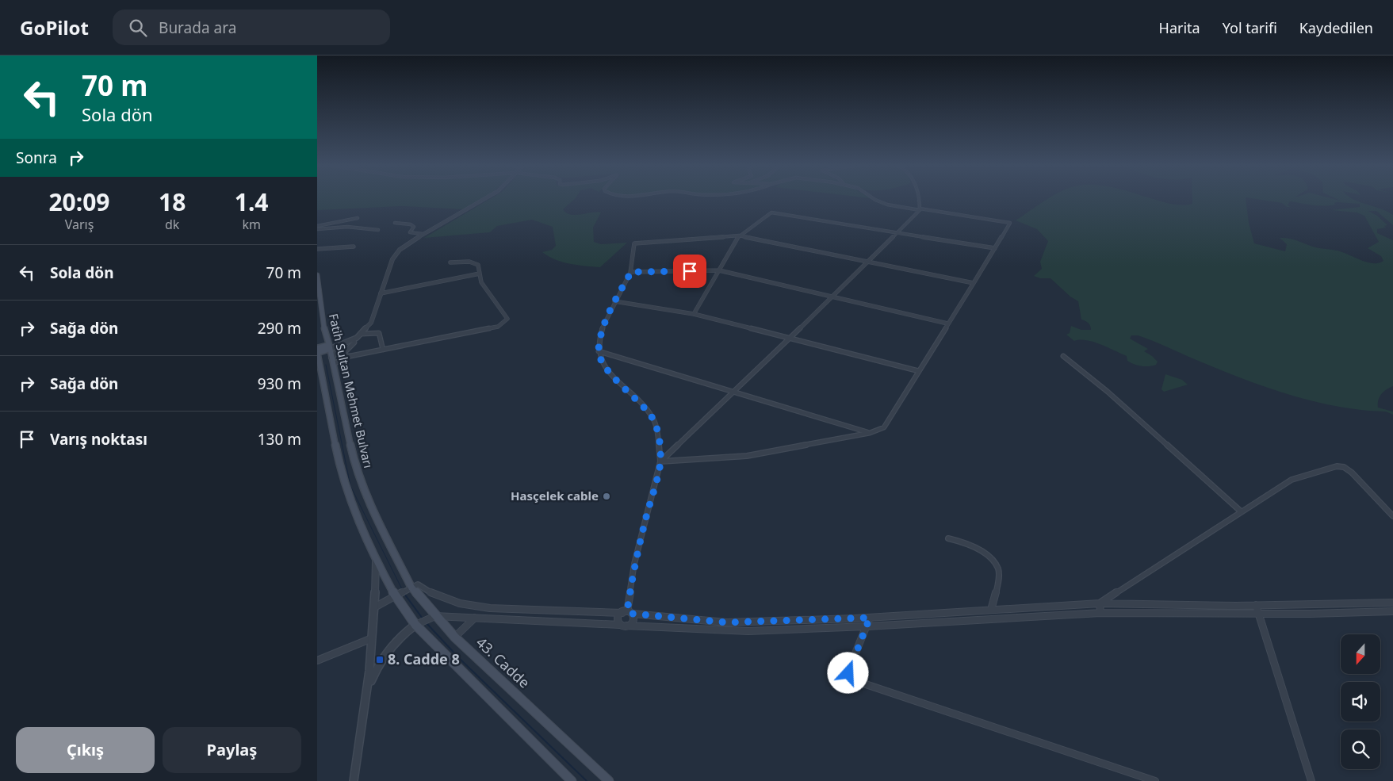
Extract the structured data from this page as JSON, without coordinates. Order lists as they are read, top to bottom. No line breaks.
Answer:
{"streets":{"main road":["Fatih Sultan Mehmet Bulvarı","43. Cadde"]},"crossings":[["Fatih Sultan Mehmet Bulvarı","43. Cadde"]],"places":{"other":["Hasçelek cable"],"transit":["8. Cadde 8"]},"north":"bottom","page":{"header":"GoPilot","search":"Burada ara","nav":["Harita","Yol tarifi","Kaydedilen"],"turn":["70 m","Sola dön"],"then":"Sonra","eta":["20:09","Varış","18","dk","1.4","km"],"list":[{"name":"Sola dön","value":"70 m"},{"name":"Sağa dön","value":"290 m"},{"name":"Sağa dön","value":"930 m"},{"name":"Varış noktası","value":"130 m"}],"buttons":["Çıkış","Paylaş"]}}
